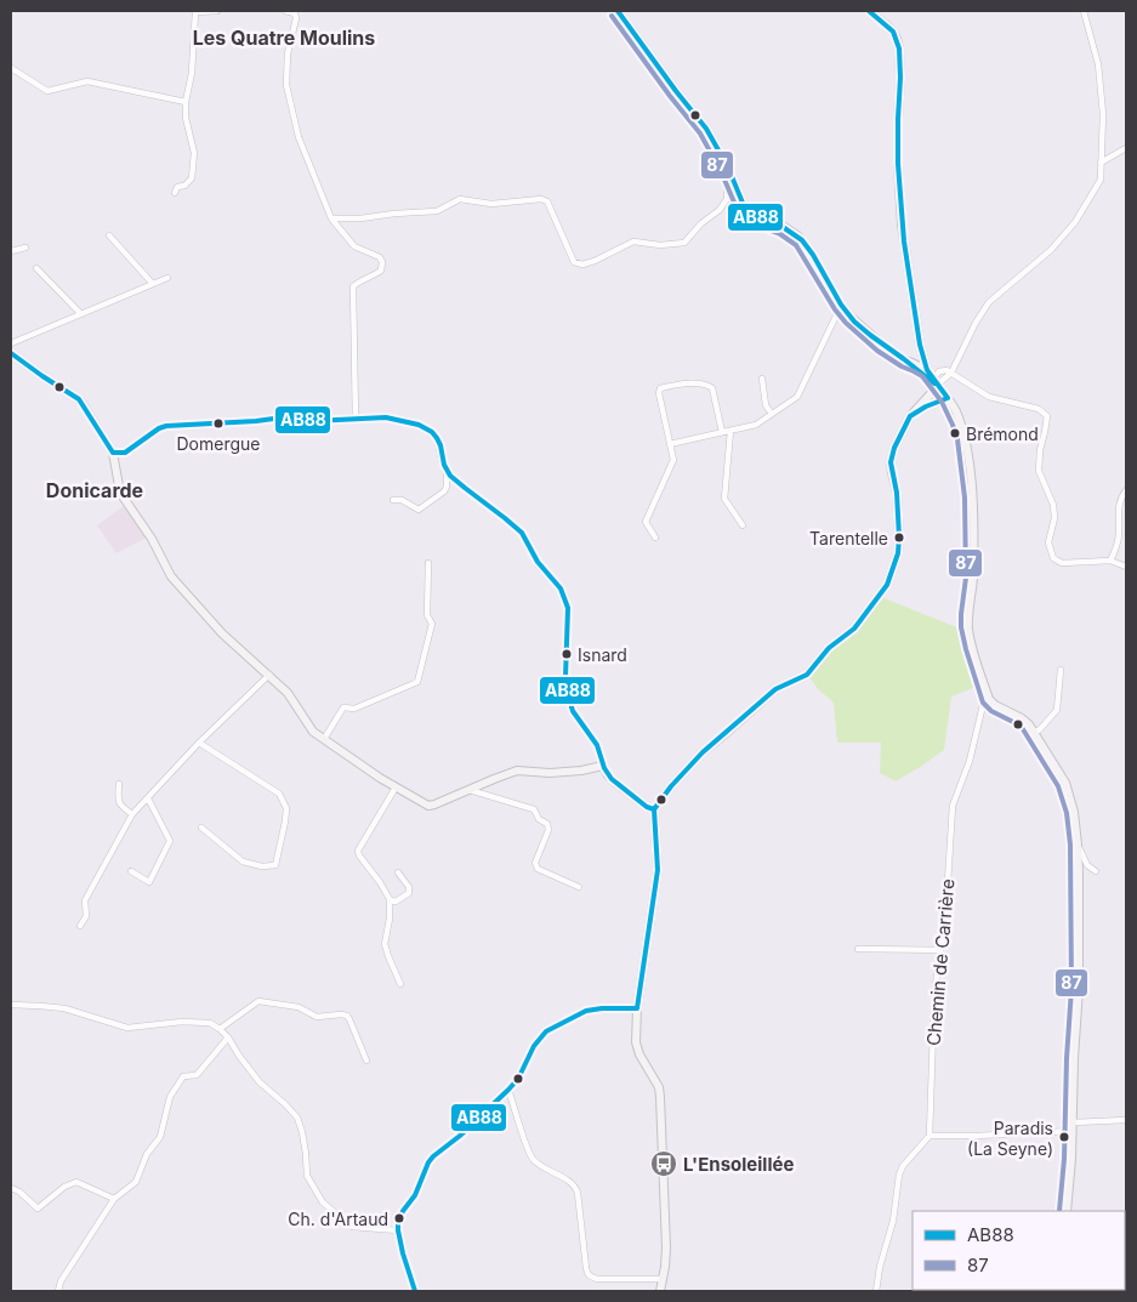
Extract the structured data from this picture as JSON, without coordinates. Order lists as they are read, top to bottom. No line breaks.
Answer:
{"streets":{"street":["Chemin de Carrière"]},"districts":["Les Quatre Moulins","Donicarde"],"places":{"other":["Domergue","Brémond","Tarentelle","Isnard","Paradis (La Seyne)","Ch. d'Artaud"],"bus stop":["L'Ensoleillée"]},"lines":["transit line AB88","transit line 87"],"legend":["AB88","87"]}
